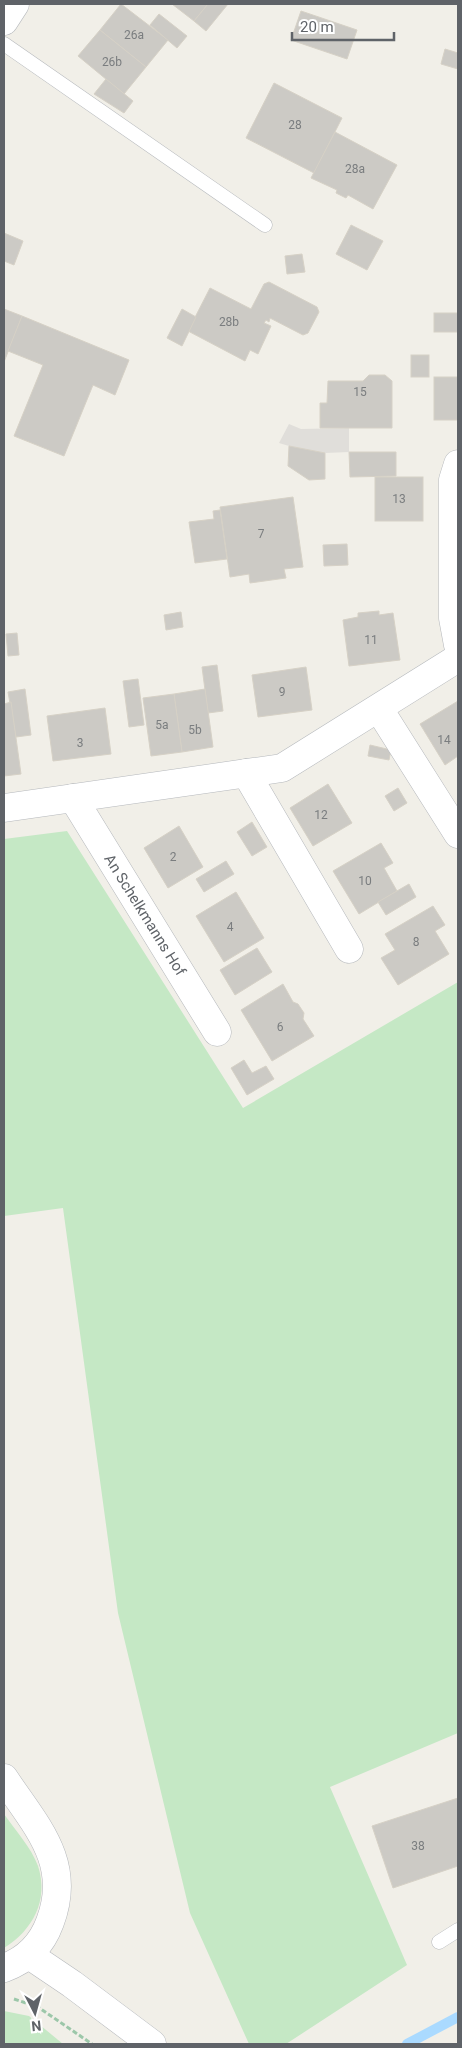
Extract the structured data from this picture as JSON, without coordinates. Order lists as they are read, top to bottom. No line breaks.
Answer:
{"streets":{"street":["An Schelkmanns Hof"]},"house_numbers":["26a","26b","28","28a","28b","15","13","7","11","9","5a","5b","14","3","12","2","10","4","8","6","38"],"scale_bar":"20 m","north":"bottom"}
